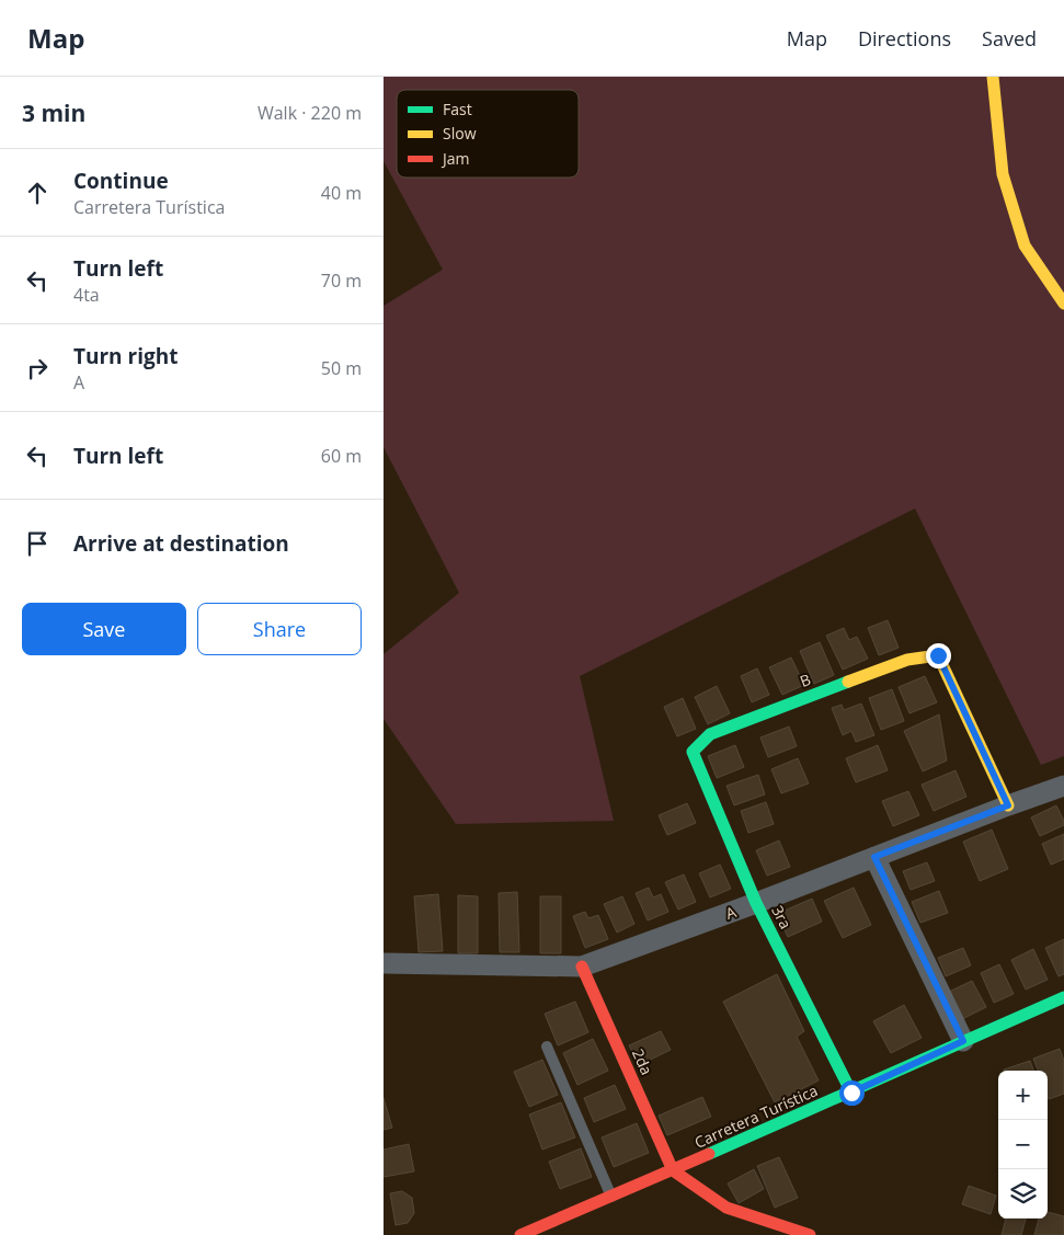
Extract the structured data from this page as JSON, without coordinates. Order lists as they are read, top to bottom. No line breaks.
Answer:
{"streets":{"street":["B","A","3ra","2da","Carretera Turística"]},"crossings":[["B","A"],["B","3ra"],["A","3ra"],["A","2da"],["3ra","Carretera Turística"],["2da","Carretera Turística"]],"legend":["Fast","Slow","Jam"],"page":{"header":"Map","nav":["Map","Directions","Saved"],"heading":["3 min","Walk · 220 m"],"list":[["Continue","Carretera Turística","40 m"],["Turn left","4ta","70 m"],["Turn right","A","50 m"],["Turn left","60 m"],"Arrive at destination"],"buttons":["Save","Share"],"map_buttons":["+","−"]}}
